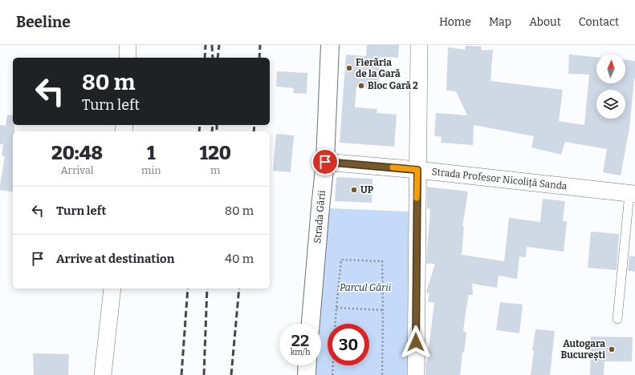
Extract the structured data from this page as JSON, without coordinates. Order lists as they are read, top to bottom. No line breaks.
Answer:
{"streets":{"street":["Strada Profesor Nicoliță Sanda","Strada Gării"]},"crossings":[["Strada Profesor Nicoliță Sanda","Strada Gării"]],"parks":["Parcul Gării"],"places":["Fierăria de la Gară","Bloc Gară 2","UP","Autogara București"],"north":"top","page":{"header":"Beeline","nav":["Home","Map","About","Contact"],"turn":["80 m","Turn left"],"eta":["20:48","Arrival","1","min","120","m"],"list":[{"name":"Turn left","value":"80 m"},{"name":"Arrive at destination","value":"40 m"}],"speed":"22 km/h","limit":"30"}}
